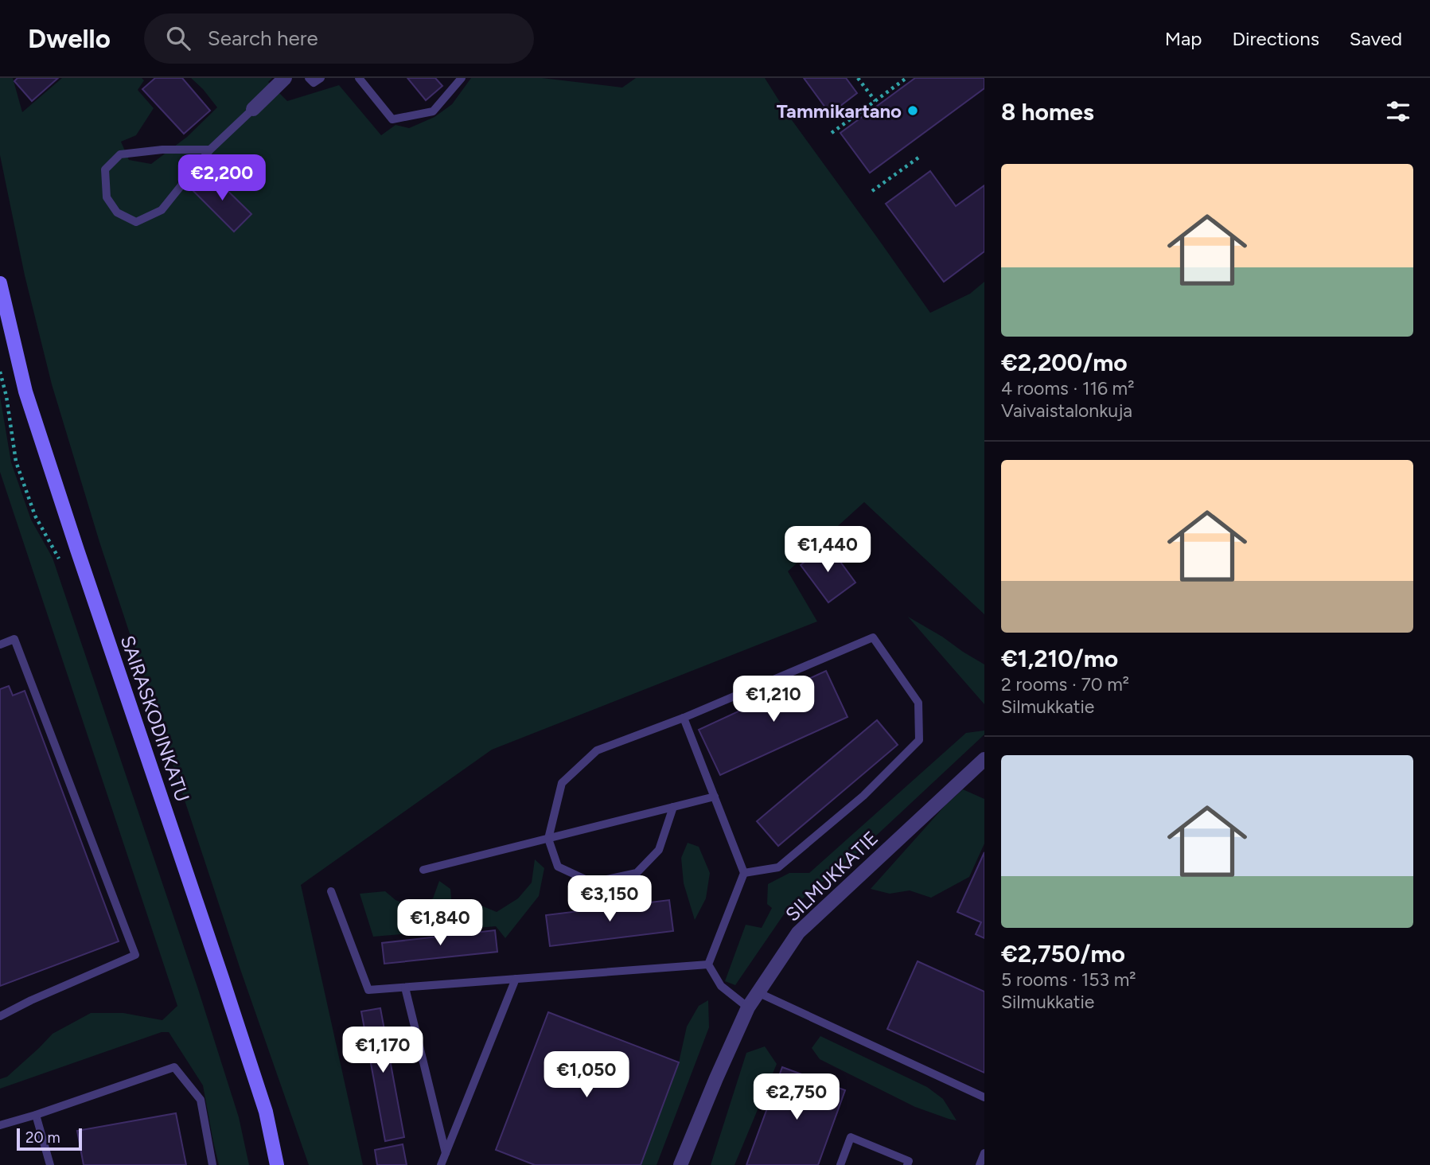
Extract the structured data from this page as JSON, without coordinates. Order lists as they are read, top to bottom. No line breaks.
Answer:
{"streets":{"main road":["SAIRASKODINKATU"],"street":["SILMUKKATIE"]},"places":["Tammikartano"],"scale_bar":"20 m","page":{"header":"Dwello","search":"Search here","nav":["Map","Directions","Saved"],"heading":"8 homes","list":[{"name":"€2,200/mo","note":"4 rooms · 116 m² · Vaivaistalonkuja"},{"name":"€1,210/mo","note":"2 rooms · 70 m² · Silmukkatie"},{"name":"€2,750/mo","note":"5 rooms · 153 m² · Silmukkatie"}],"price":["€2,200","€1,440","€1,210","€3,150","€1,840","€1,170","€1,050","€2,750"],"scale":"20 m"}}
